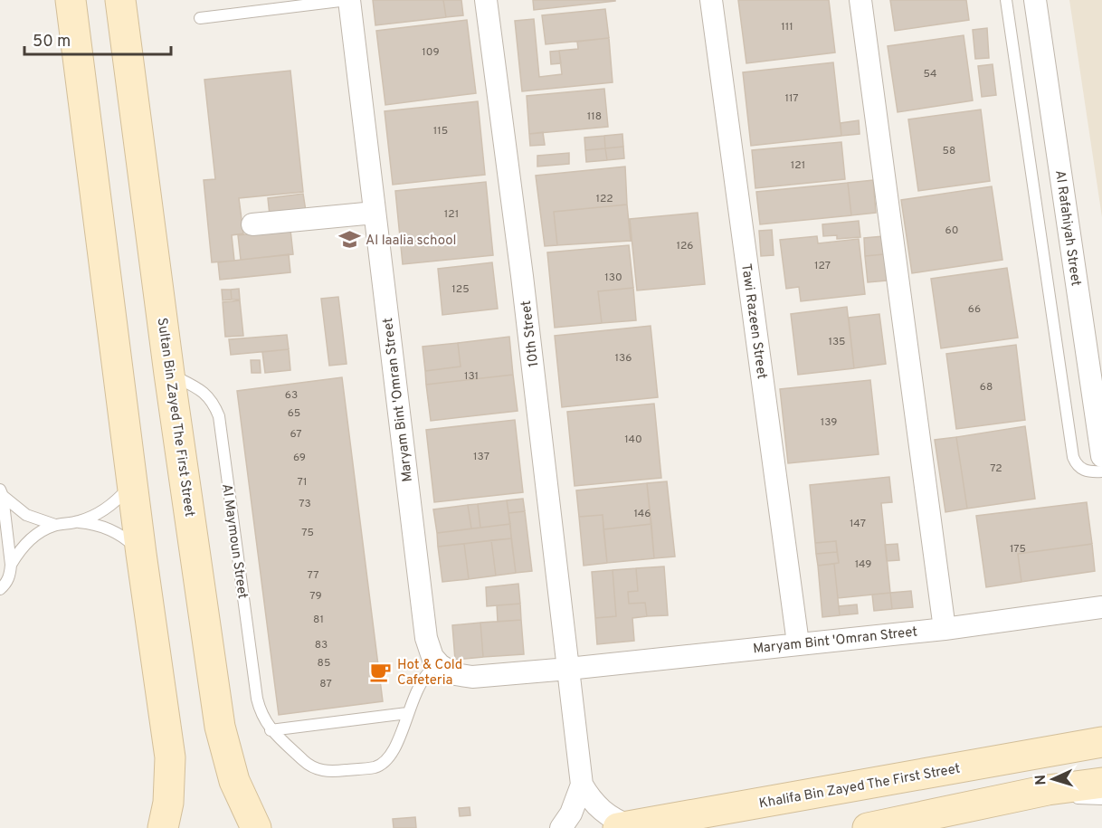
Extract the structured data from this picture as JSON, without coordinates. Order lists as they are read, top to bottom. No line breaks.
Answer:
{"streets":{"main road":["Sultan Bin Zayed The First Street","Khalifa Bin Zayed The First Street"],"street":["Al Rafahiyah Street","Tawi Razeen Street","10th Street","Maryam Bint 'Omran Street"],"lane":["Al Maymoun Street"]},"crossings":[["Tawi Razeen Street","Maryam Bint 'Omran Street"],["10th Street","Maryam Bint 'Omran Street"],["Maryam Bint 'Omran Street","Al Maymoun Street"],["Sultan Bin Zayed The First Street","Al Maymoun Street"]],"places":{"school or university":["Al laalia school"],"cafe":["Hot & Cold Cafeteria"]},"house_numbers":["111","109","54","117","118","115","58","121","122","121","60","126","127","130","125","66","135","136","131","68","63","65","139","67","140","137","69","72","71","73","146","147","75","175","149","77","79","81","83","85","87"],"scale_bar":"50 m","north":"left"}
